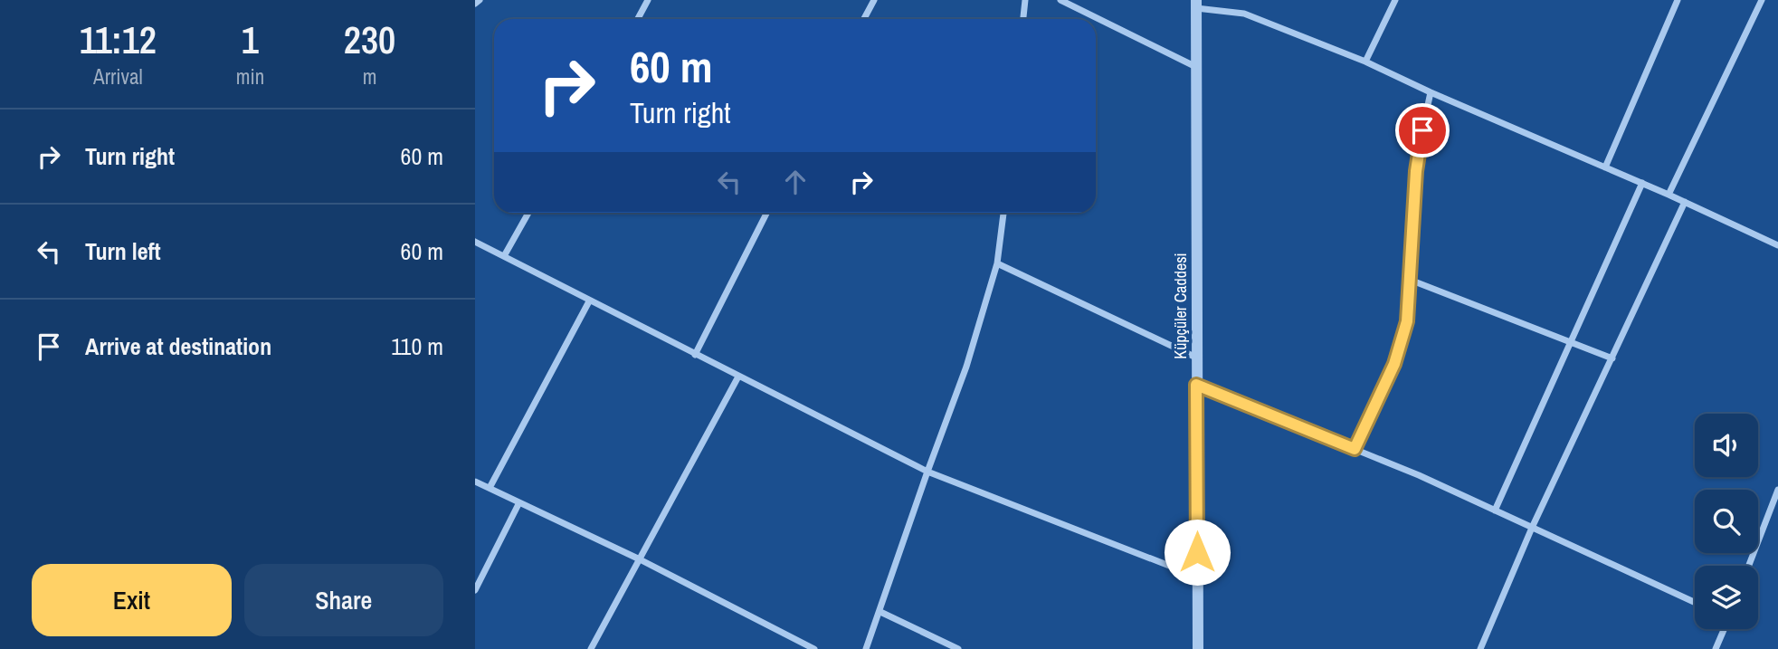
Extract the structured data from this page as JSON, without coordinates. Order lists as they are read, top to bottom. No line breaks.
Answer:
{"streets":{"street":["Küpçüler Caddesi"]},"page":{"eta":["11:12","Arrival","1","min","230","m"],"turn":["60 m","Turn right"],"list":[{"name":"Turn right","value":"60 m"},{"name":"Turn left","value":"60 m"},{"name":"Arrive at destination","value":"110 m"}],"buttons":["Exit","Share"]}}
